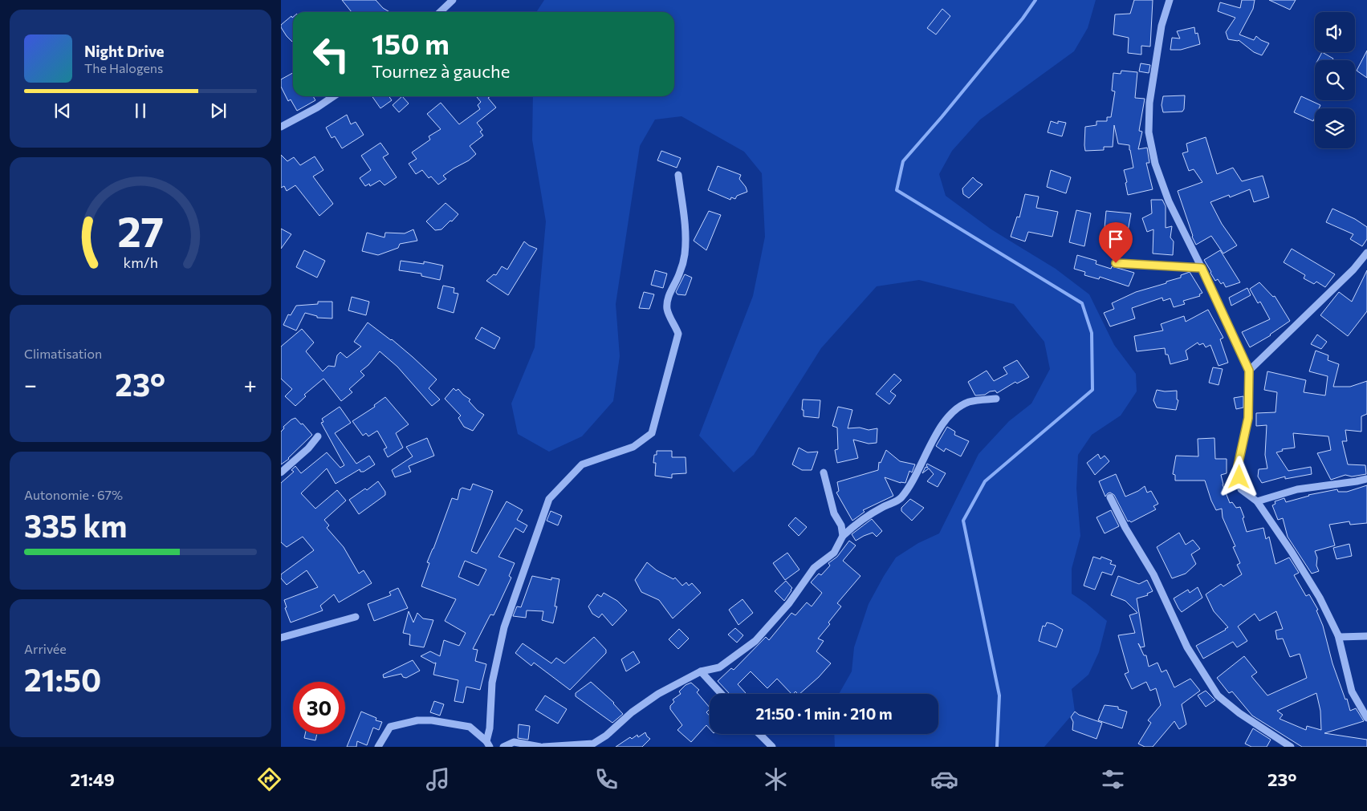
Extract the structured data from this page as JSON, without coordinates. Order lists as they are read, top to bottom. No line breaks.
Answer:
{"page":{"turn":["150 m","Tournez à gauche"],"song":["Night Drive","The Halogens"],"tile":["Climatisation",["Autonomie · 67%","335 km"],["Arrivée","21:50"]],"heat":["−","23°","+"],"limit":"30","trip":"21:50 · 1 min · 210 m","tabs":["21:49","23°"],"gauge":["27","km/h"]}}
